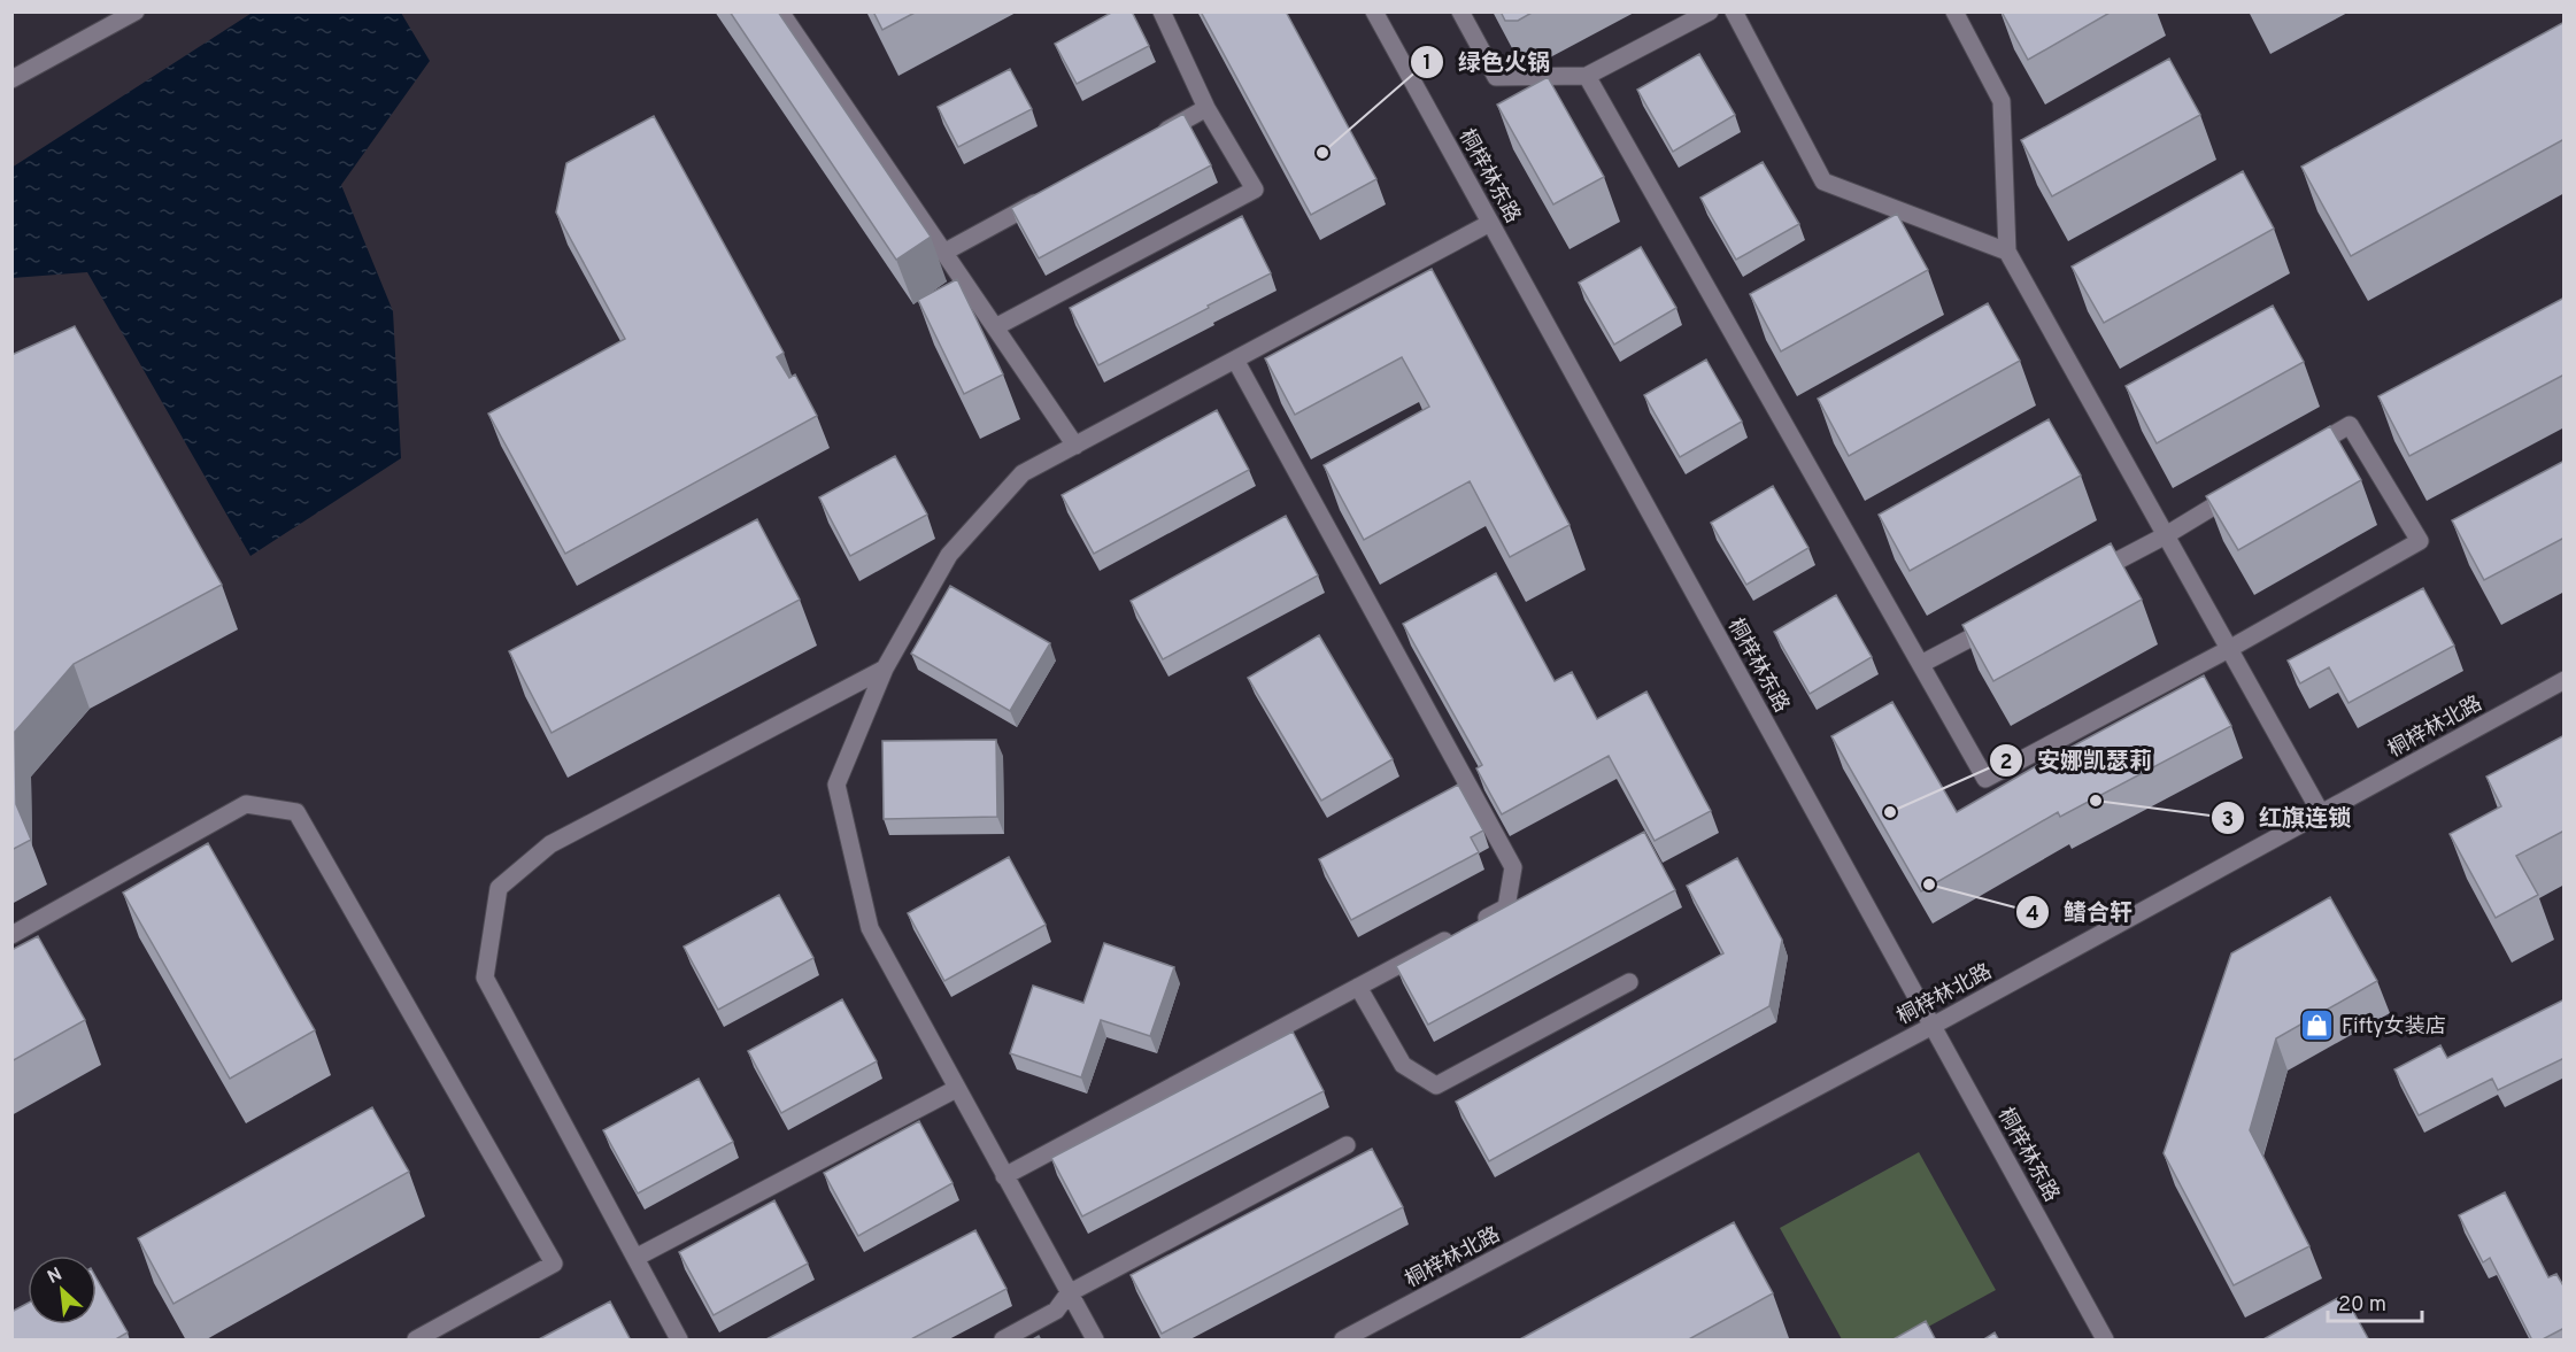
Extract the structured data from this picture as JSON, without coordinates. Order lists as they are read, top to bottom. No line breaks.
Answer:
{"streets":{"street":["桐梓林东路","桐梓林北路"]},"crossings":[["桐梓林东路","桐梓林北路"]],"places":{"other":["绿色火锅","红旗连锁","安娜凯瑟莉","鳍合轩"],"shop":["Fifty女装店"]},"scale_bar":"20 m","north":"top left"}
